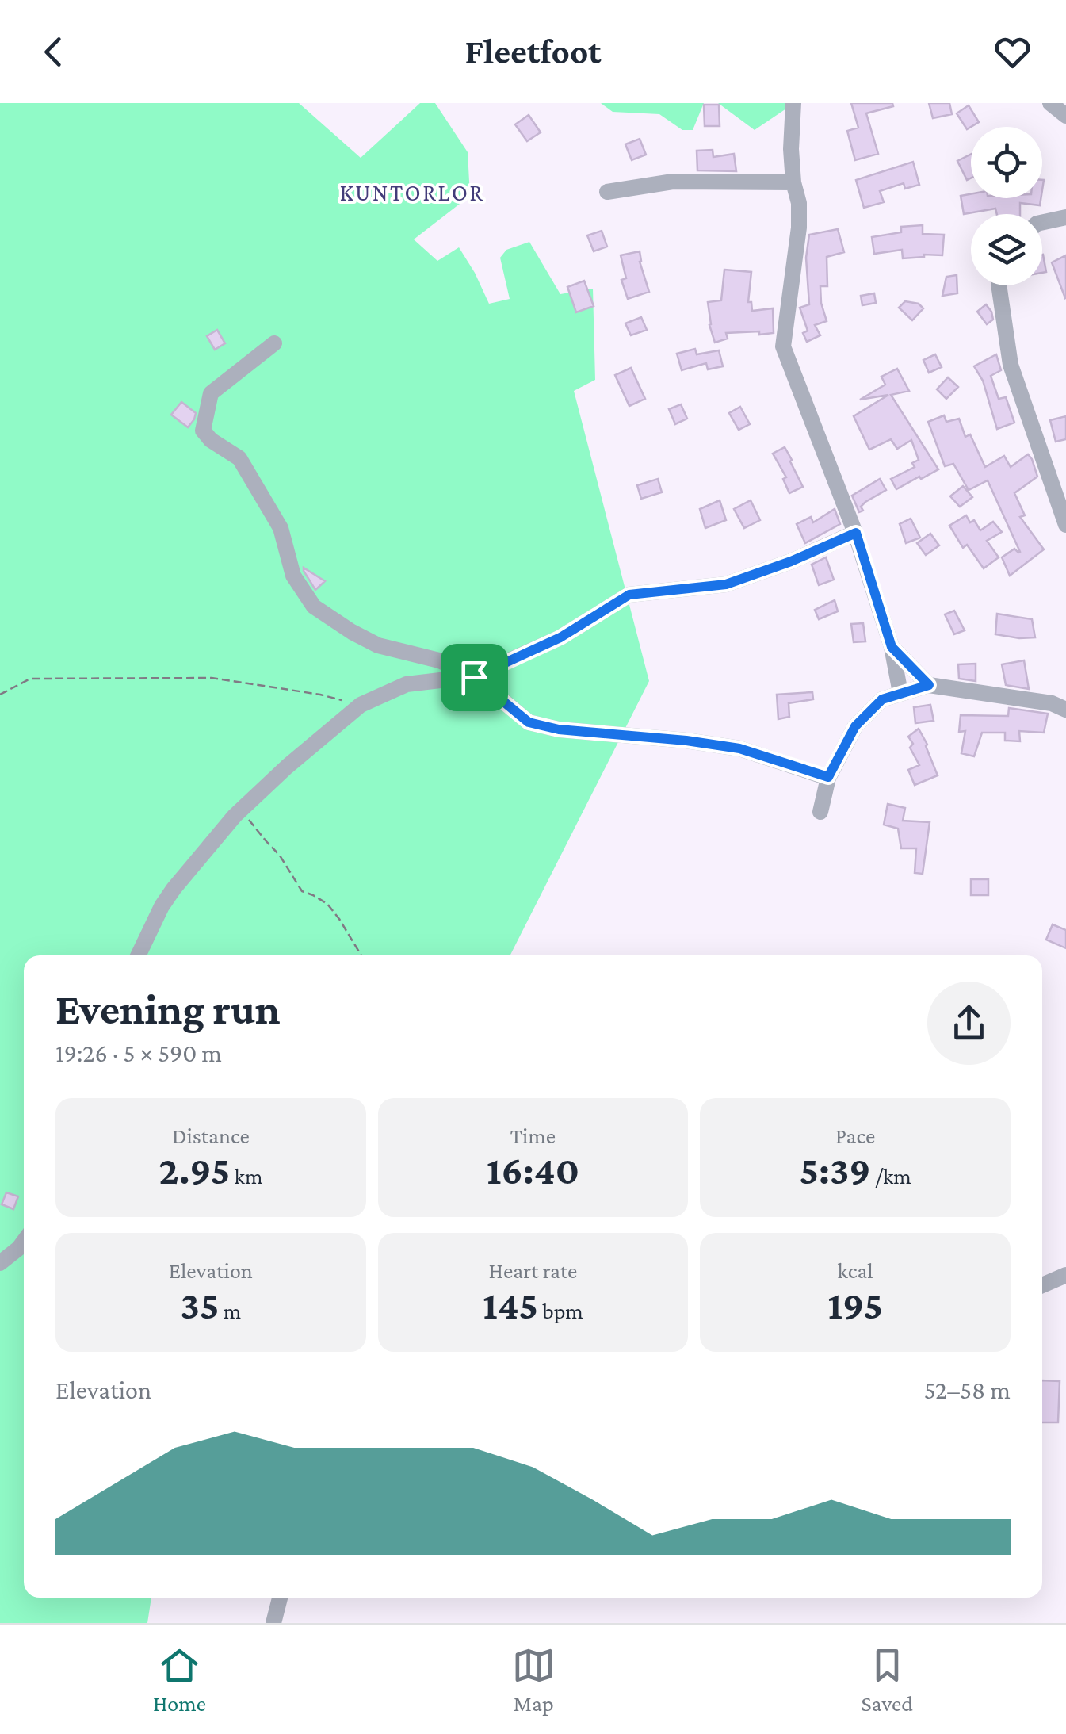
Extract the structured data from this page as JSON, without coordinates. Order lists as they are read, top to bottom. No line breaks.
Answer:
{"districts":["KUNTORLOR"],"page":{"header":"Fleetfoot","heading":["Evening run","19:26 · 5 × 590 m"],"stats":[["Distance","2.95 km"],["Time","16:40"],["Pace","5:39 /km"],["Elevation","35 m"],["Heart rate","145 bpm"],["kcal","195"]],"chart":["Elevation","52–58 m"],"tabs":["Home","Map","Saved"]}}
